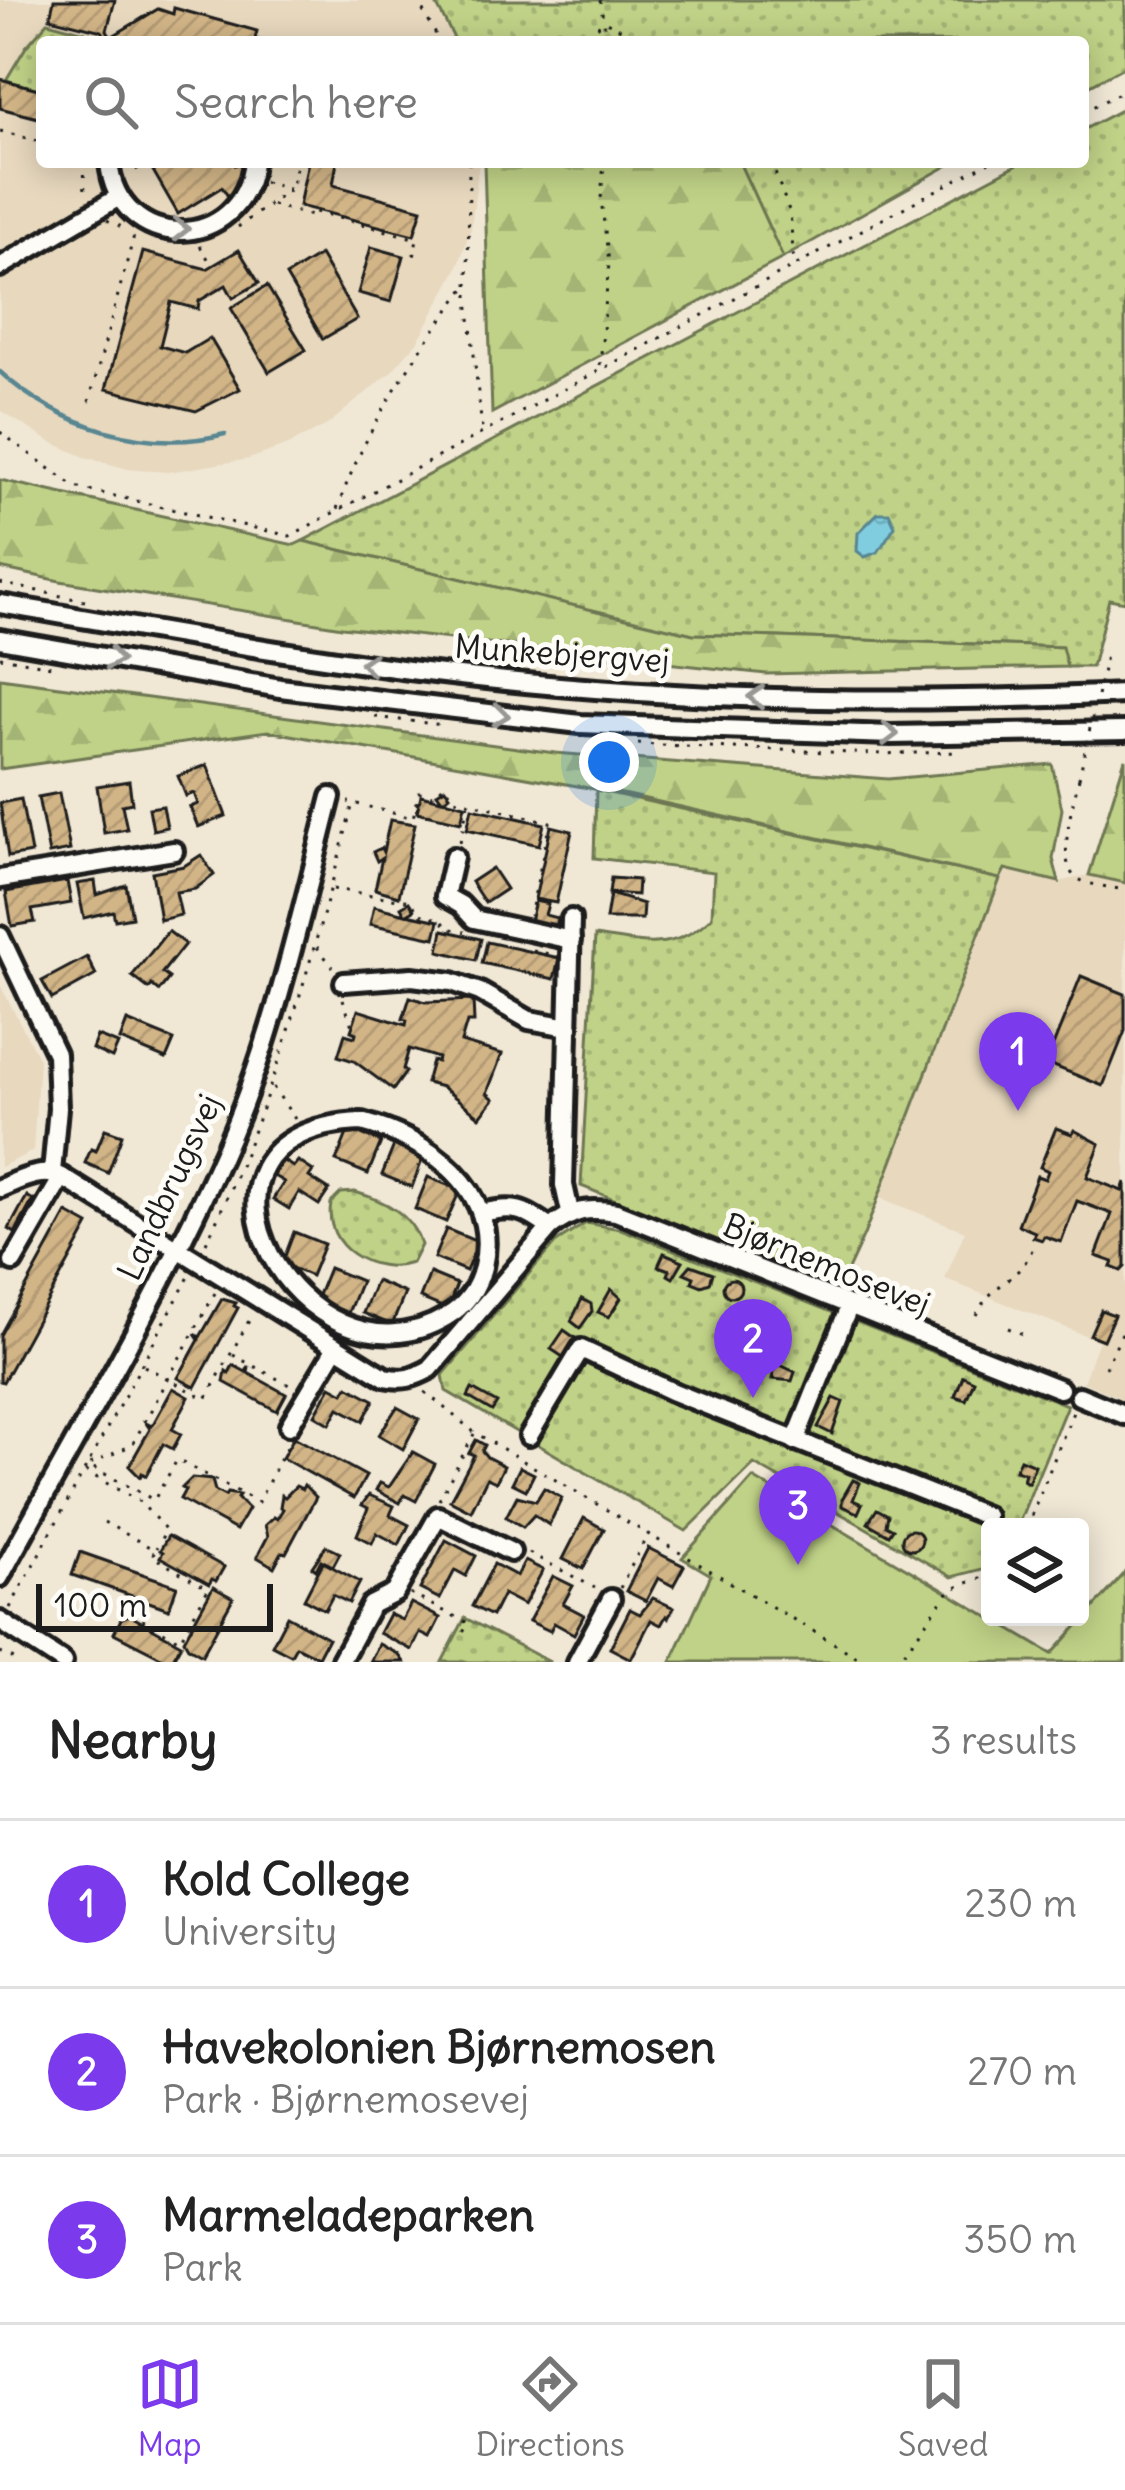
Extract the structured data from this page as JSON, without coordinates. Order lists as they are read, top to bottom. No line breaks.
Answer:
{"streets":{"street":["Munkebjergvej","Landbrugsvej","Bjørnemosevej"]},"scale_bar":"100 m","page":{"search":"Search here","pins":["1","2","3"],"scale":"100 m","heading":["Nearby","3 results"],"list":[{"mark":"1","name":"Kold College","note":"University","value":"230 m"},{"mark":"2","name":"Havekolonien Bjørnemosen","note":"Park · Bjørnemosevej","value":"270 m"},{"mark":"3","name":"Marmeladeparken","note":"Park","value":"350 m"}],"nav":["Map","Directions","Saved"]}}
